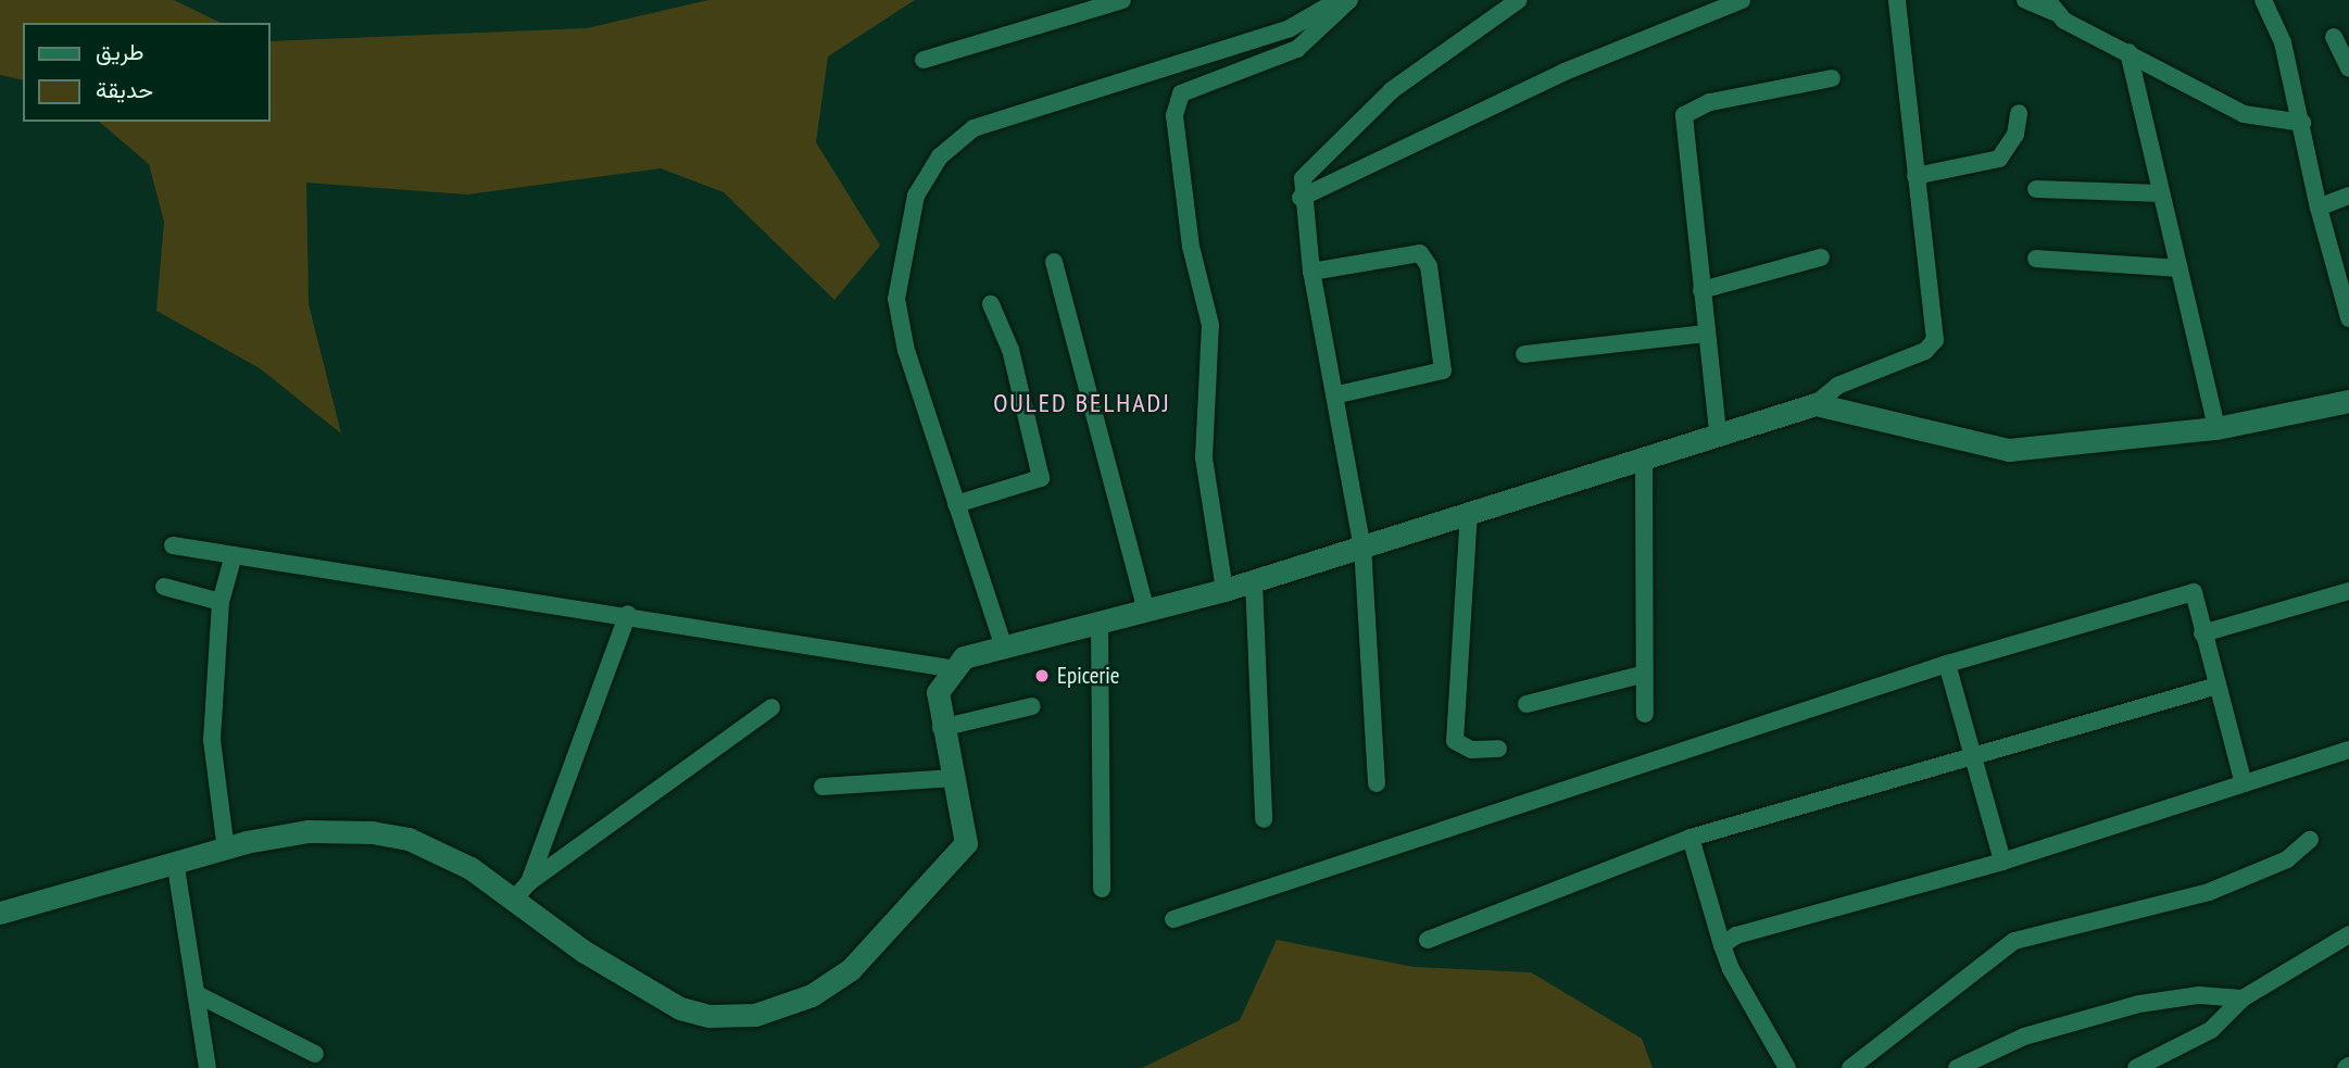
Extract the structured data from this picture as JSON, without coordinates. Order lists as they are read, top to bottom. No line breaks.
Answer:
{"districts":["OULED BELHADJ"],"places":["Epicerie"],"legend":["طريق","حديقة"]}
